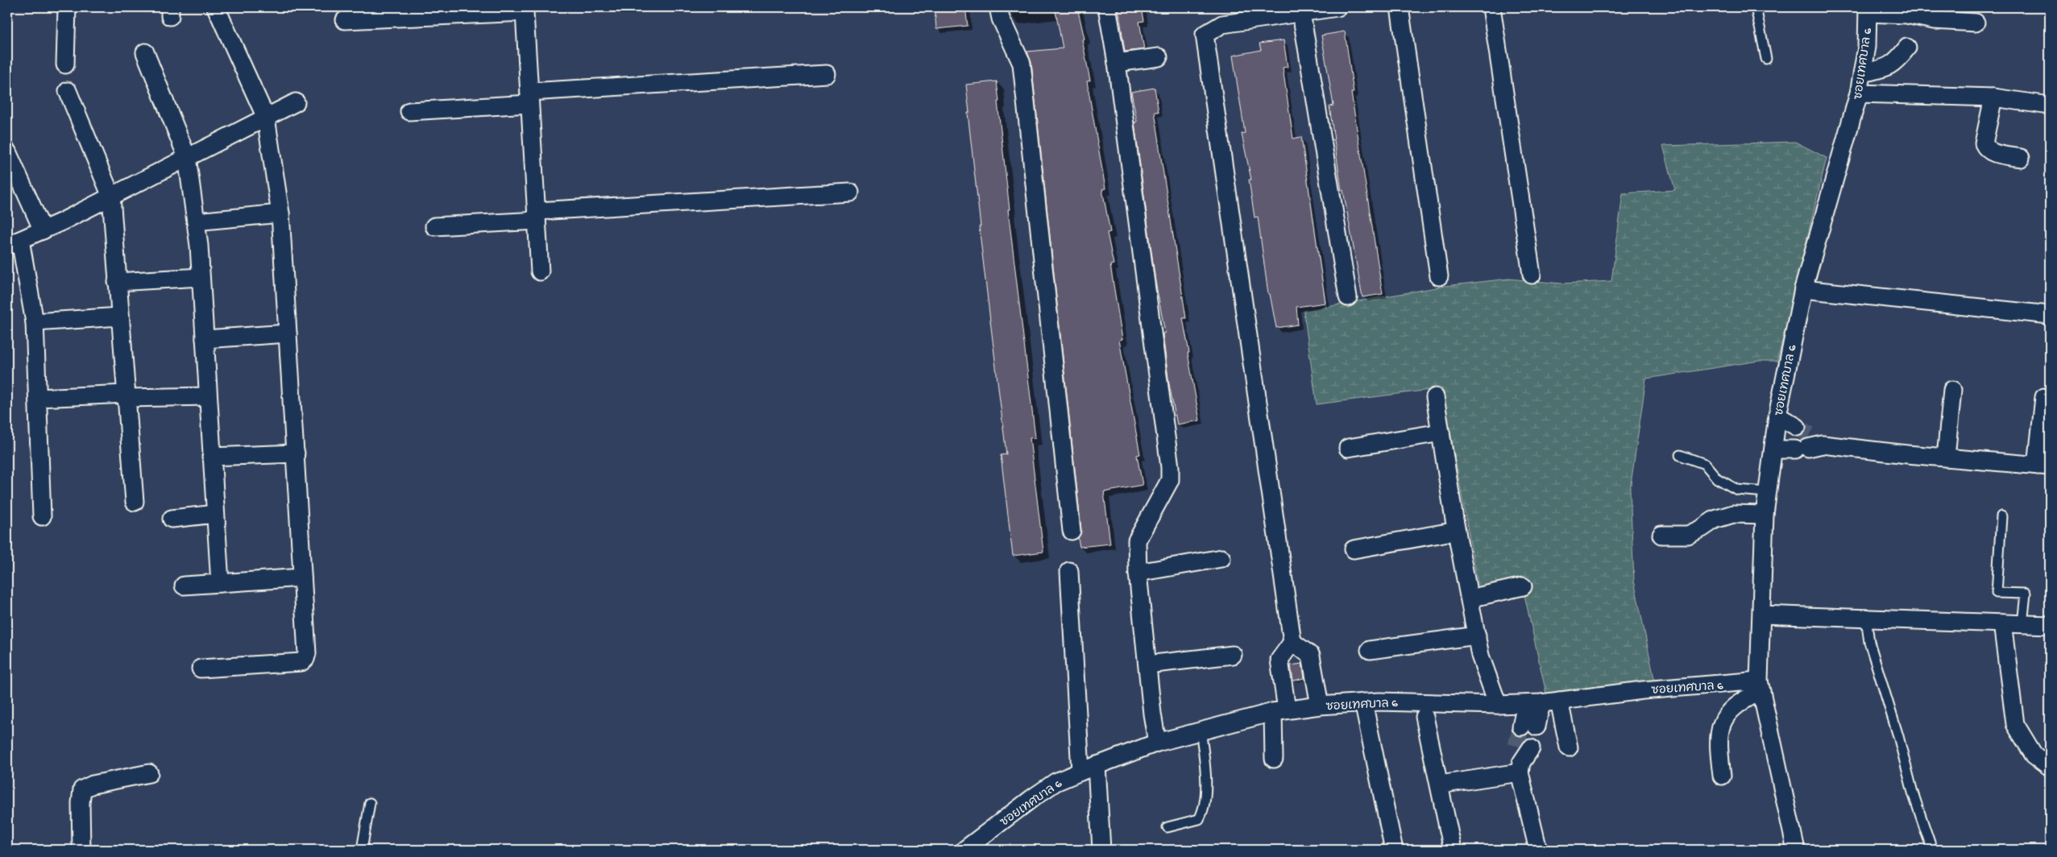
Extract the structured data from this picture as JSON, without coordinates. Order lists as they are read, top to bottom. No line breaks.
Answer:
{"streets":{"street":["ซอยเทศบาล 6"]}}
